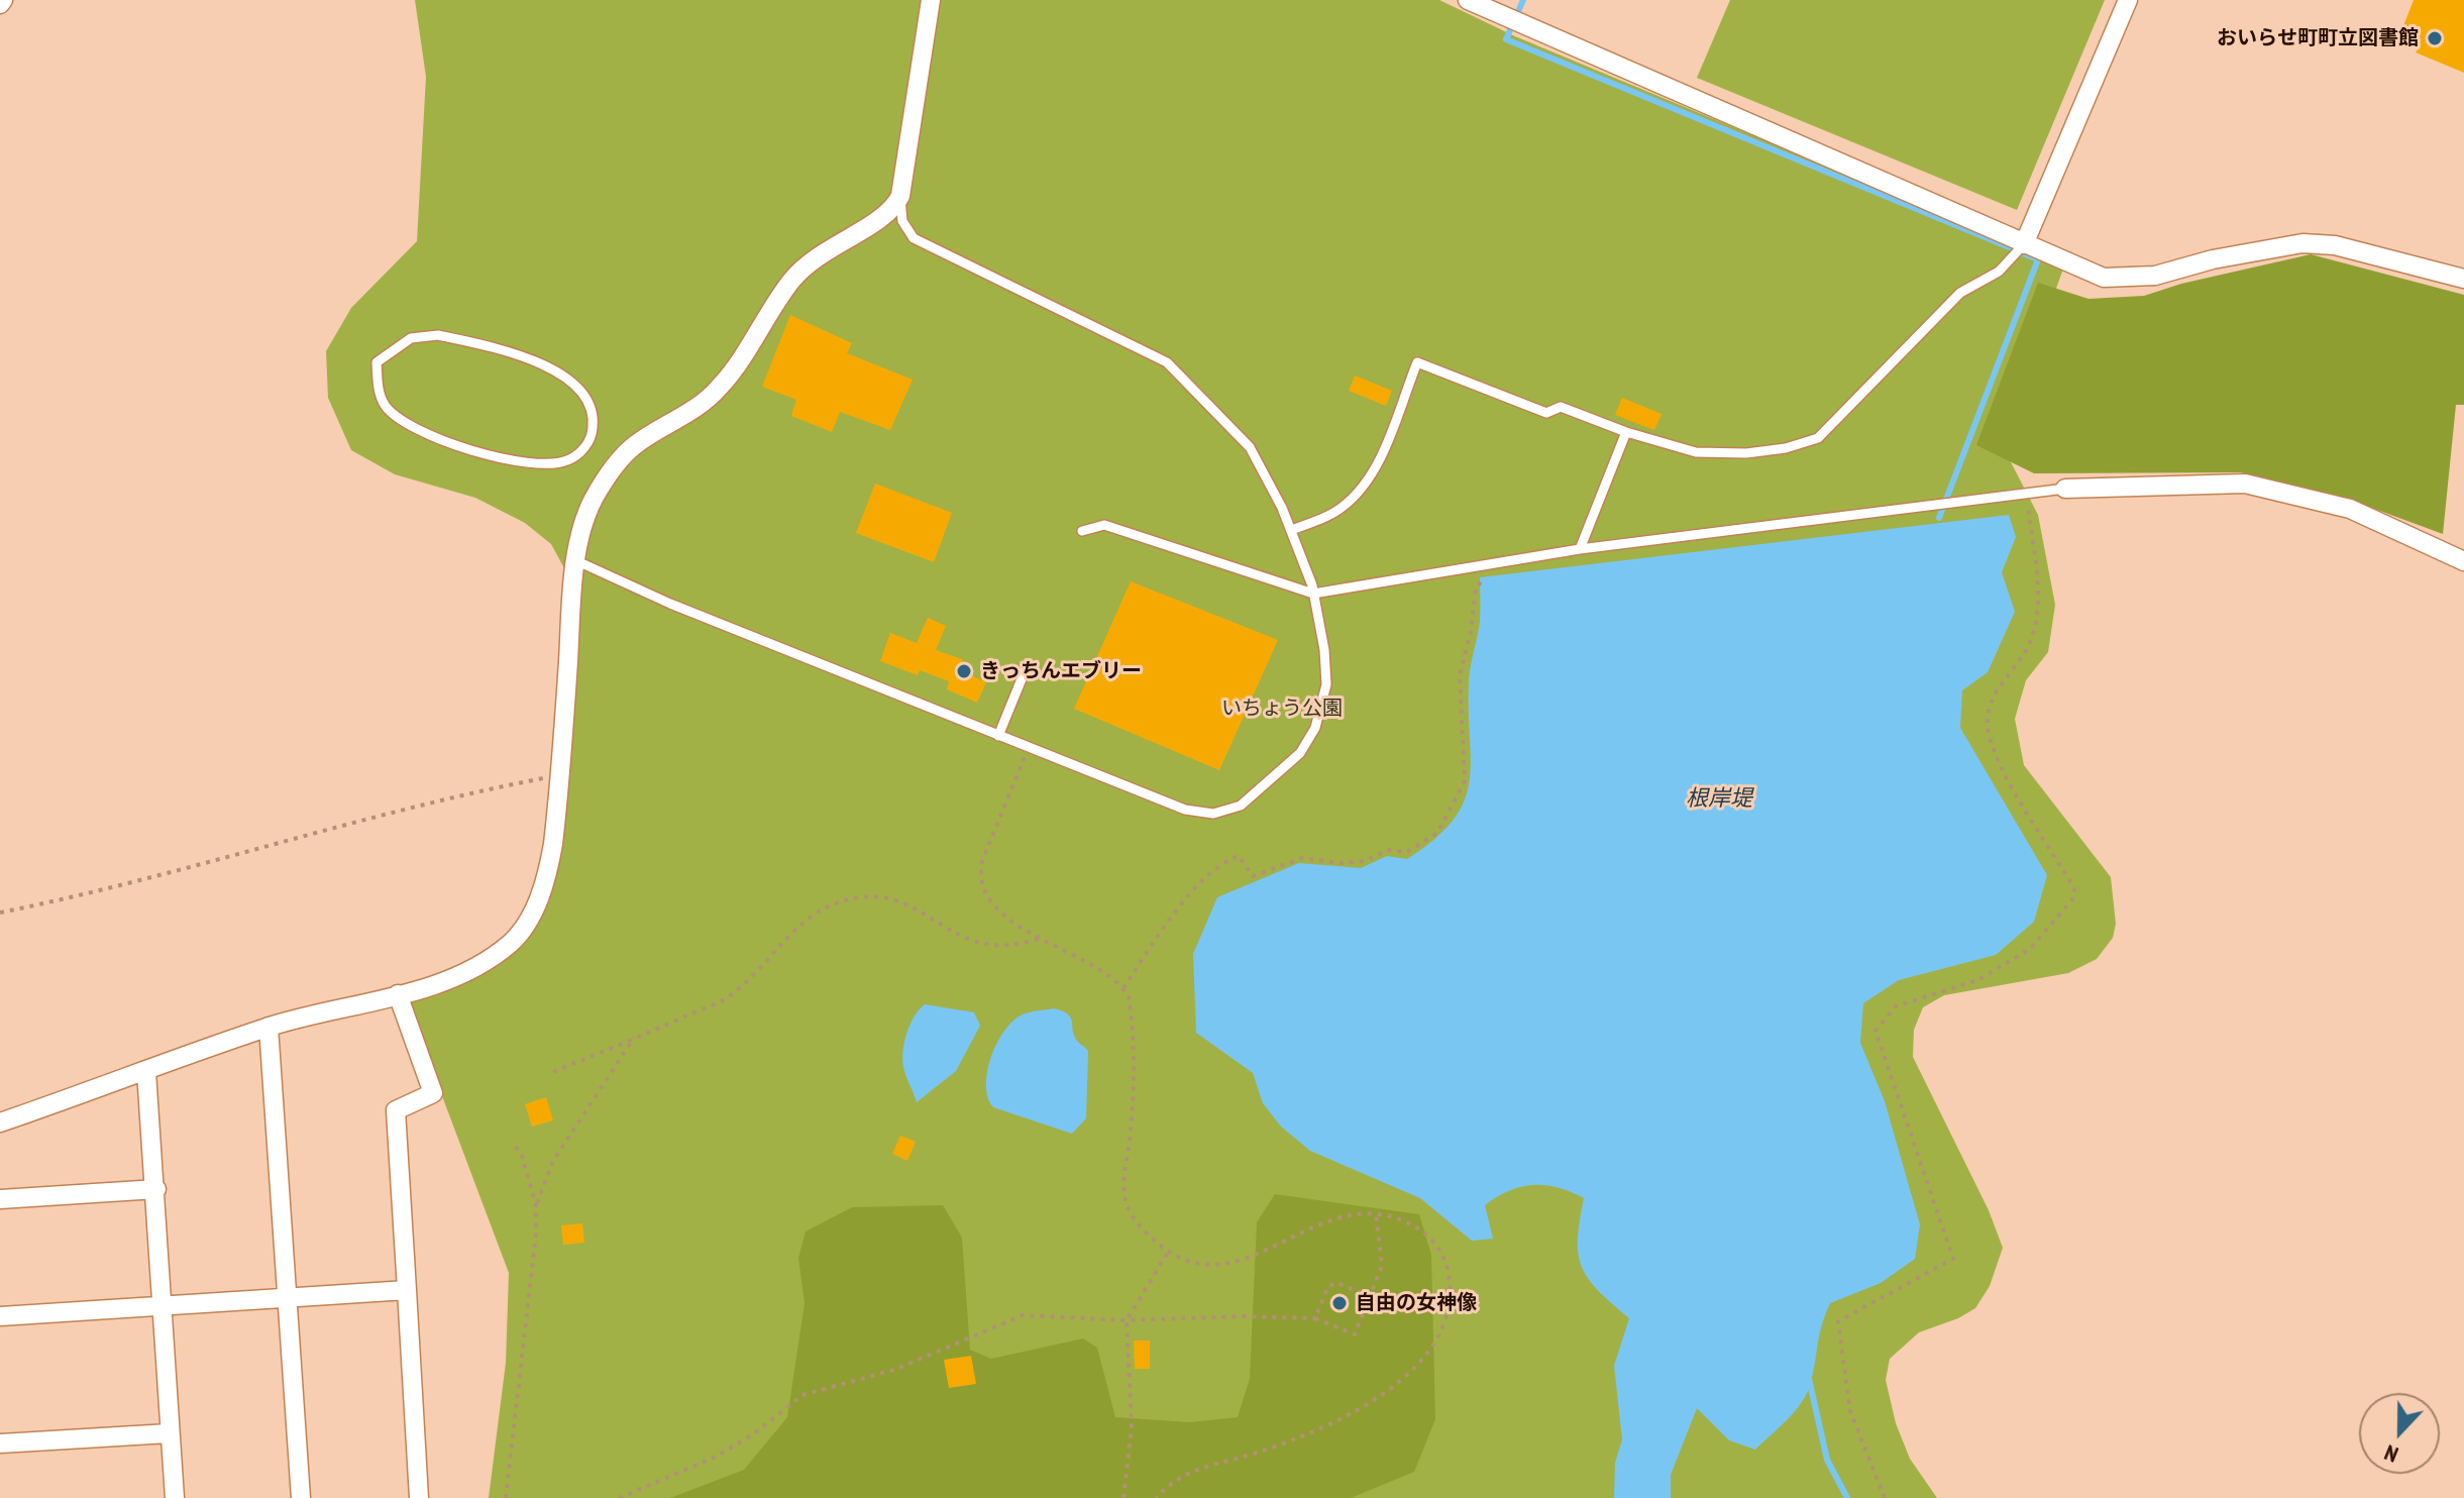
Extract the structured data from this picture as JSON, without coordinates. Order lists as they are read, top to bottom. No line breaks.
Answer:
{"water":["根岸堤"],"parks":["いちょう公園"],"places":["おいらせ町町立図書館","きっちんエブリー","自由の女神像"],"north":"bottom"}
